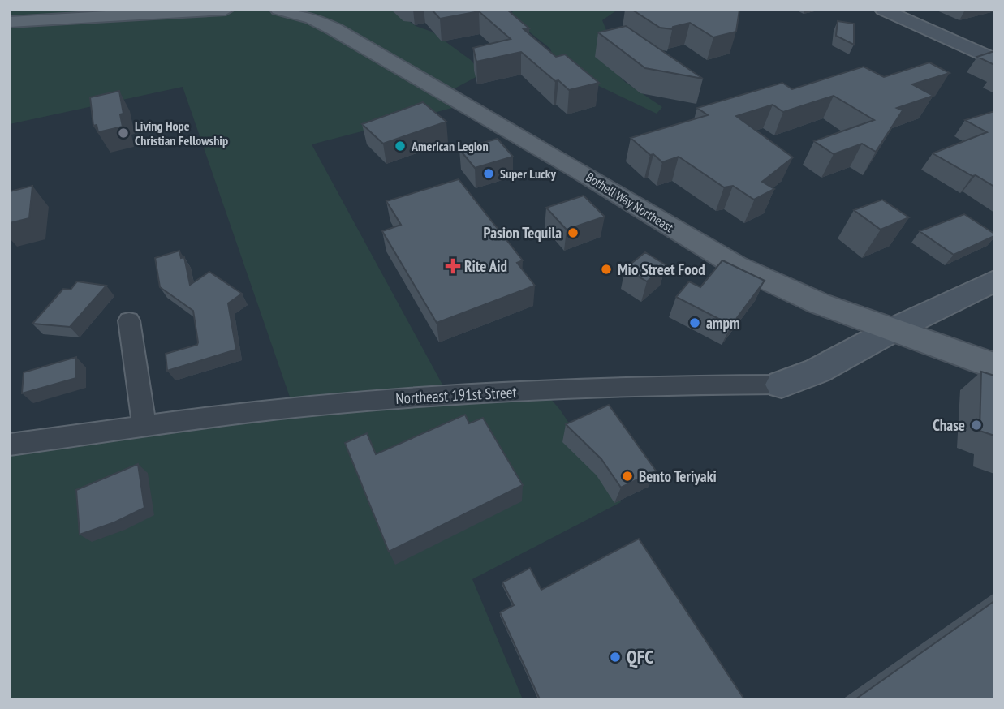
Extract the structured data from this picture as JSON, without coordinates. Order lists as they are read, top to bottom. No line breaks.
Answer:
{"streets":{"main road":["Bothell Way Northeast"],"street":["Northeast 191st Street"]},"crossings":[["Bothell Way Northeast","Northeast 191st Street"]],"places":{"other":["Living Hope Christian Fellowship","American Legion","Super Lucky","Pasion Tequila","Mio Street Food","ampm","Chase","Bento Teriyaki","QFC"],"health":["Rite Aid"]}}
